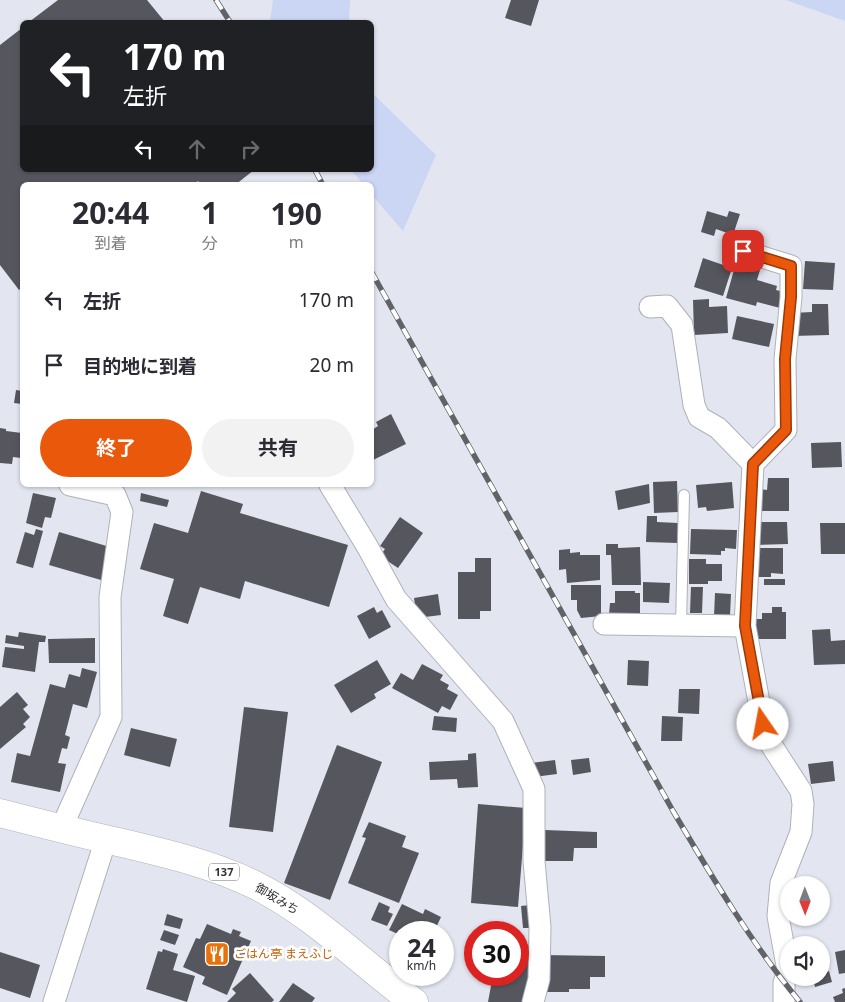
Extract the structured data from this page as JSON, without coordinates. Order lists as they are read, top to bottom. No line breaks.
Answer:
{"streets":{"highway":["137","御坂みち"]},"places":{"restaurant":["ごはん亭 まえふじ"]},"north":"bottom","page":{"turn":["170 m","左折"],"eta":["20:44","到着","1","分","190","m"],"list":[{"name":"左折","value":"170 m"},{"name":"目的地に到着","value":"20 m"}],"buttons":["終了","共有"],"speed":"24 km/h","limit":"30"}}
